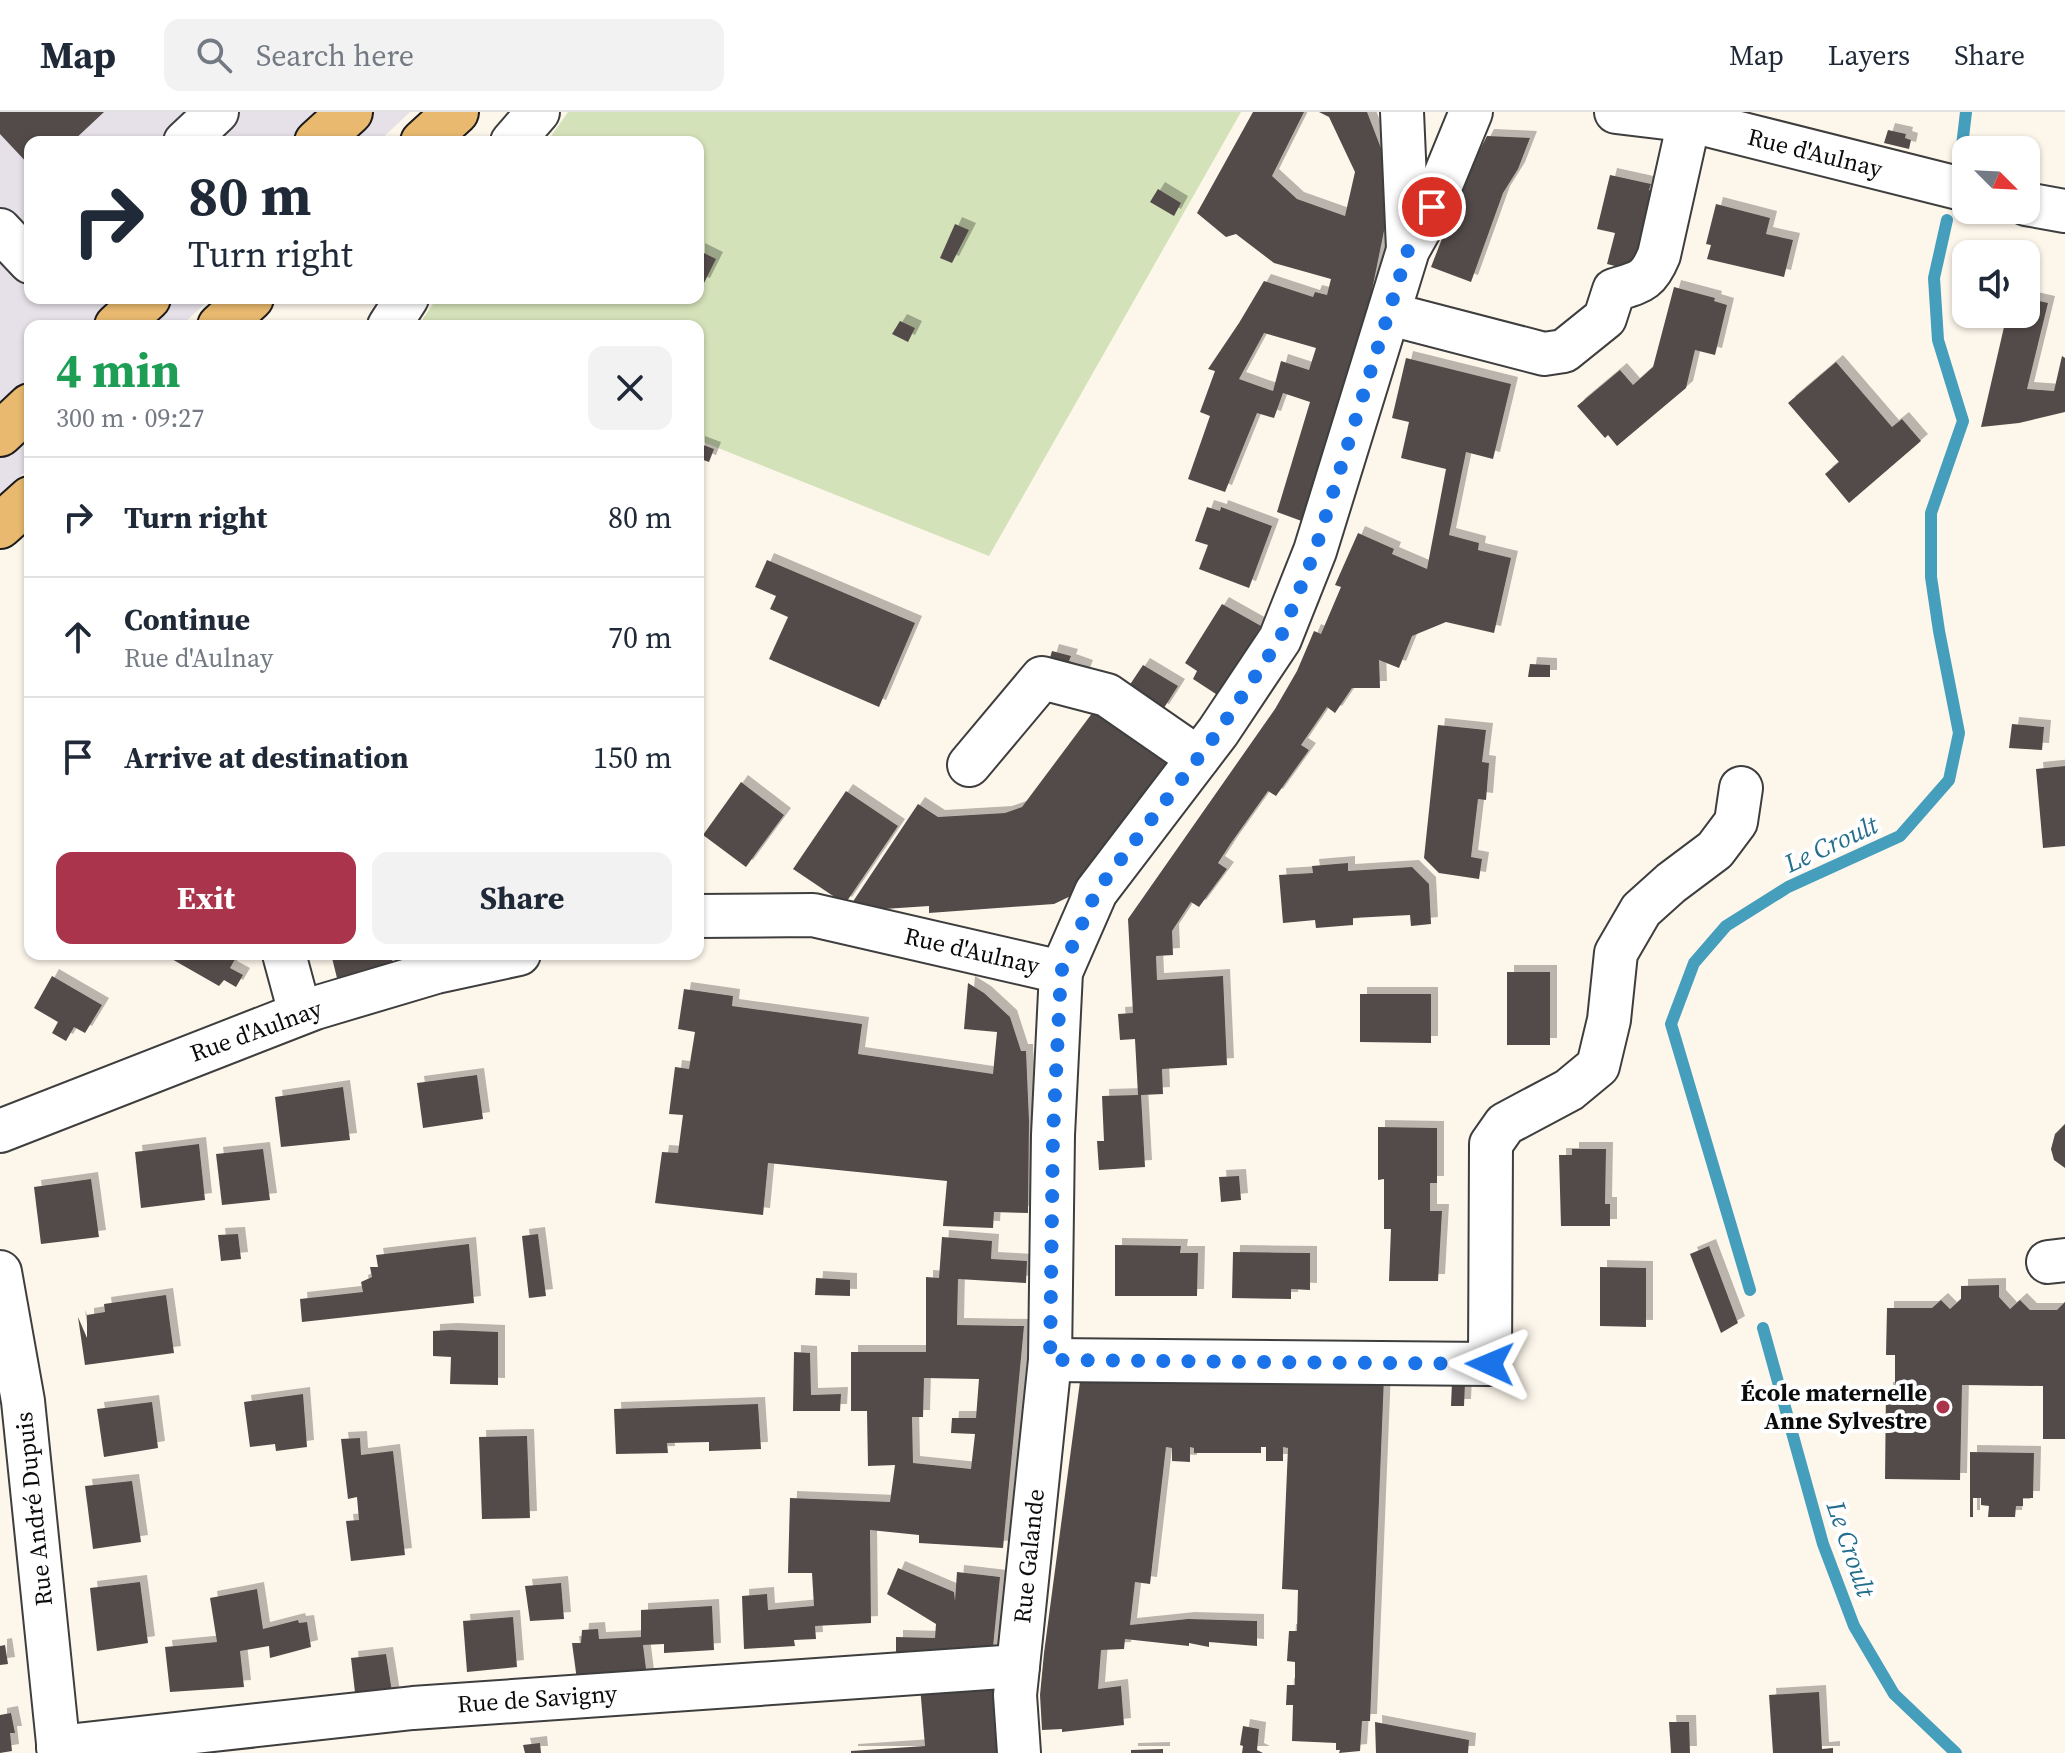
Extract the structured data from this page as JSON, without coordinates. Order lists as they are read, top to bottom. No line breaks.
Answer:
{"streets":{"street":["Rue d'Aulnay","Rue André Dupuis","Rue Galande","Rue de Savigny"]},"crossings":[["Rue d'Aulnay","Rue Galande"],["Rue André Dupuis","Rue de Savigny"],["Rue Galande","Rue de Savigny"]],"water":["Le Croult"],"places":["École maternelle Anne Sylvestre"],"north":"bottom right","page":{"header":"Map","search":"Search here","nav":["Map","Layers","Share"],"turn":["80 m","Turn right"],"heading":["4 min","300 m · 09:27"],"list":[{"name":"Turn right","value":"80 m"},{"name":"Continue","note":"Rue d'Aulnay","value":"70 m"},{"name":"Arrive at destination","value":"150 m"}],"buttons":["Exit","Share"]}}
